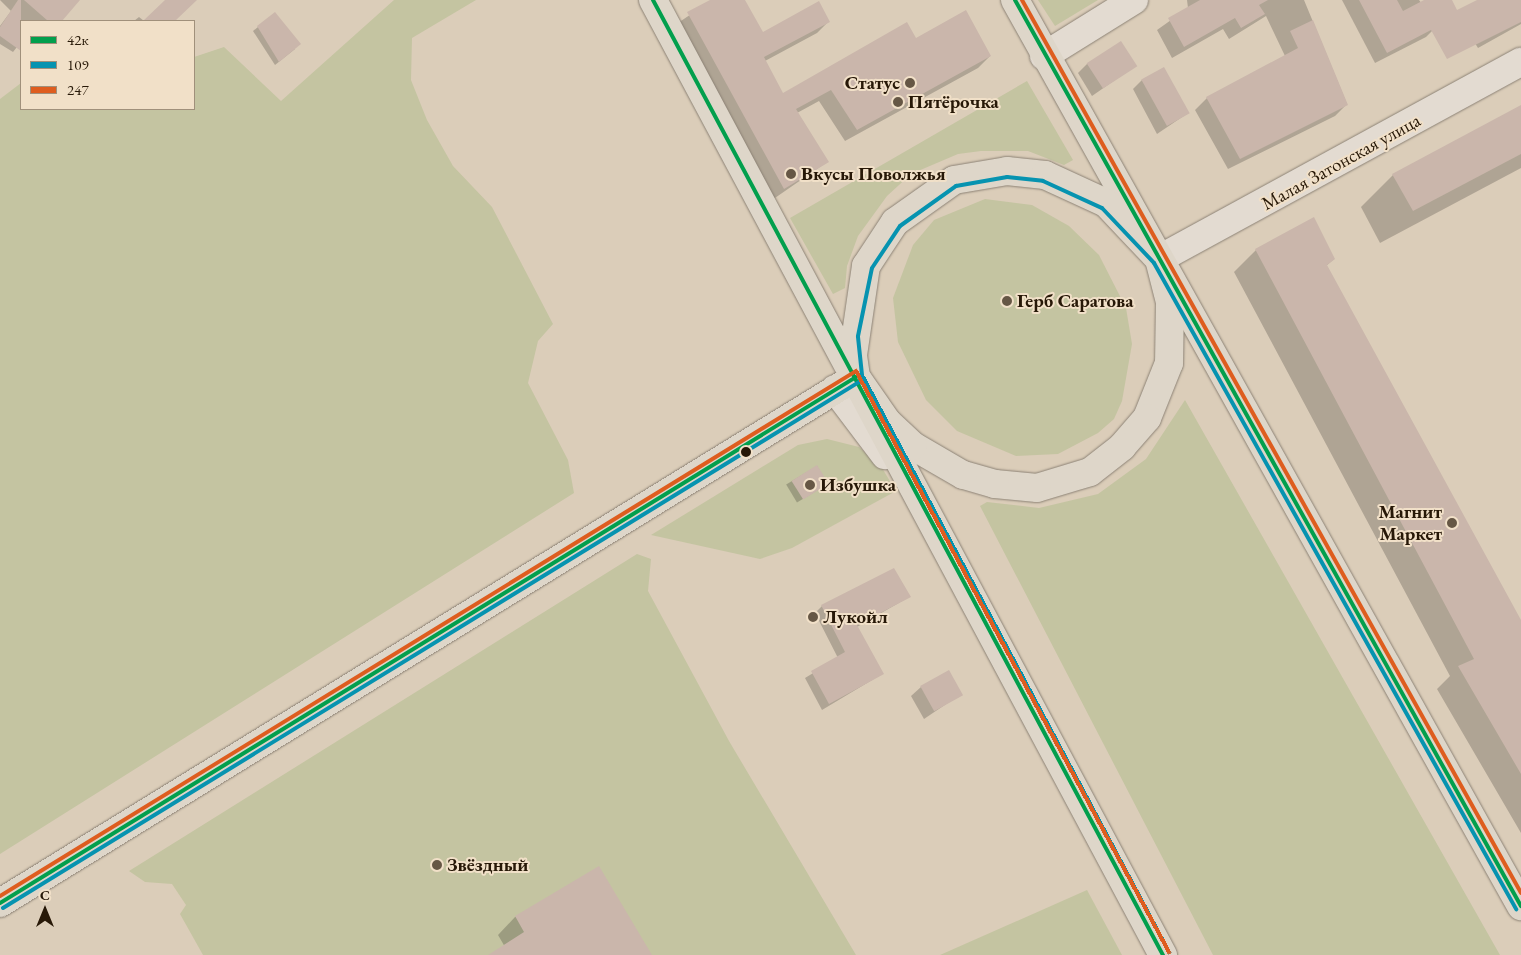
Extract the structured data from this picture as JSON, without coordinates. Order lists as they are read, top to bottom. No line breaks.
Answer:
{"streets":{"street":["Малая Затонская улица"]},"places":["Статус","Пятёрочка","Вкусы Поволжья","Герб Саратова","Избушка","Магнит Маркет","Лукойл","Звёздный"],"lines":["transit line 42к","transit line 247","transit line 109"],"legend":["42к","109","247"],"north":"top"}
